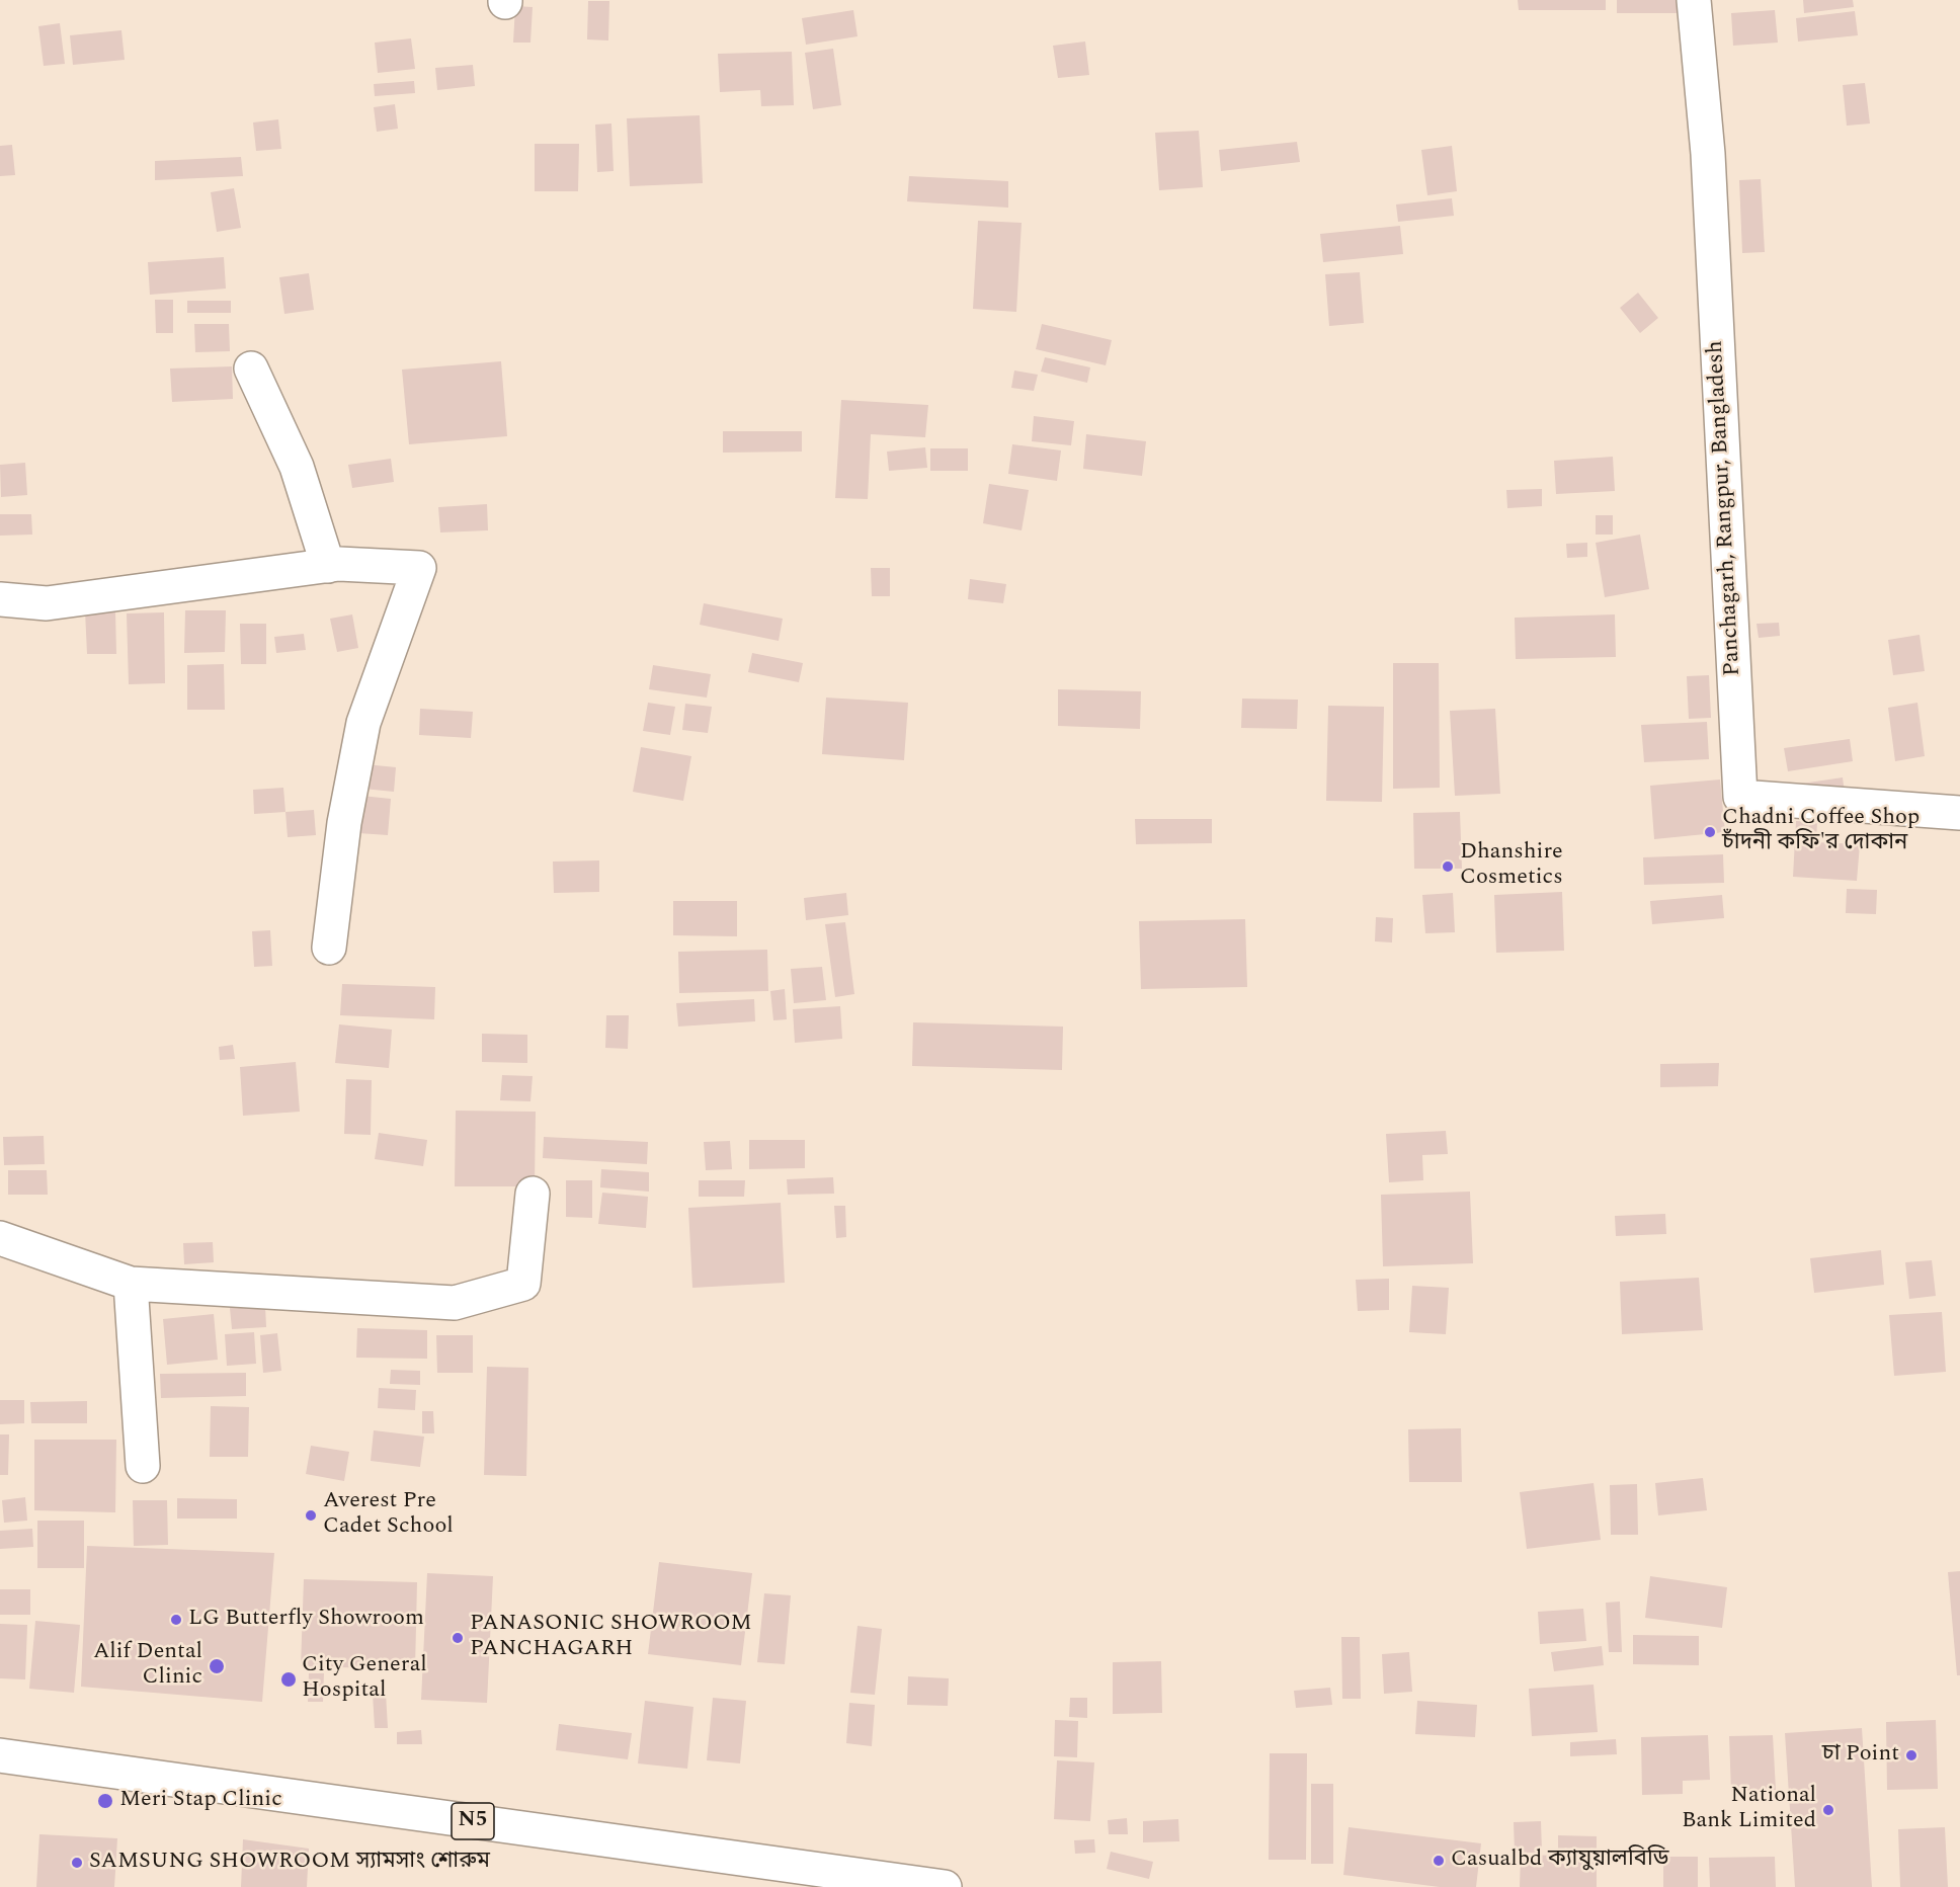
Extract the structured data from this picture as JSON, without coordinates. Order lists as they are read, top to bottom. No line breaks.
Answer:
{"streets":{"main road":["Panchagarh, Rangpur, Bangladesh","N5"]},"places":["Chadni Coffee Shop চাঁদনী কফি'র দোকান","Dhanshire Cosmetics","Averest Pre Cadet School","LG Butterfly Showroom","PANASONIC SHOWROOM PANCHAGARH","Alif Dental Clinic","City General Hospital","চা Point","Meri Stap Clinic","National Bank Limited","Casualbd ক্যাযুয়ালবিডি","SAMSUNG SHOWROOM স্যামসাং শোরুম"]}
